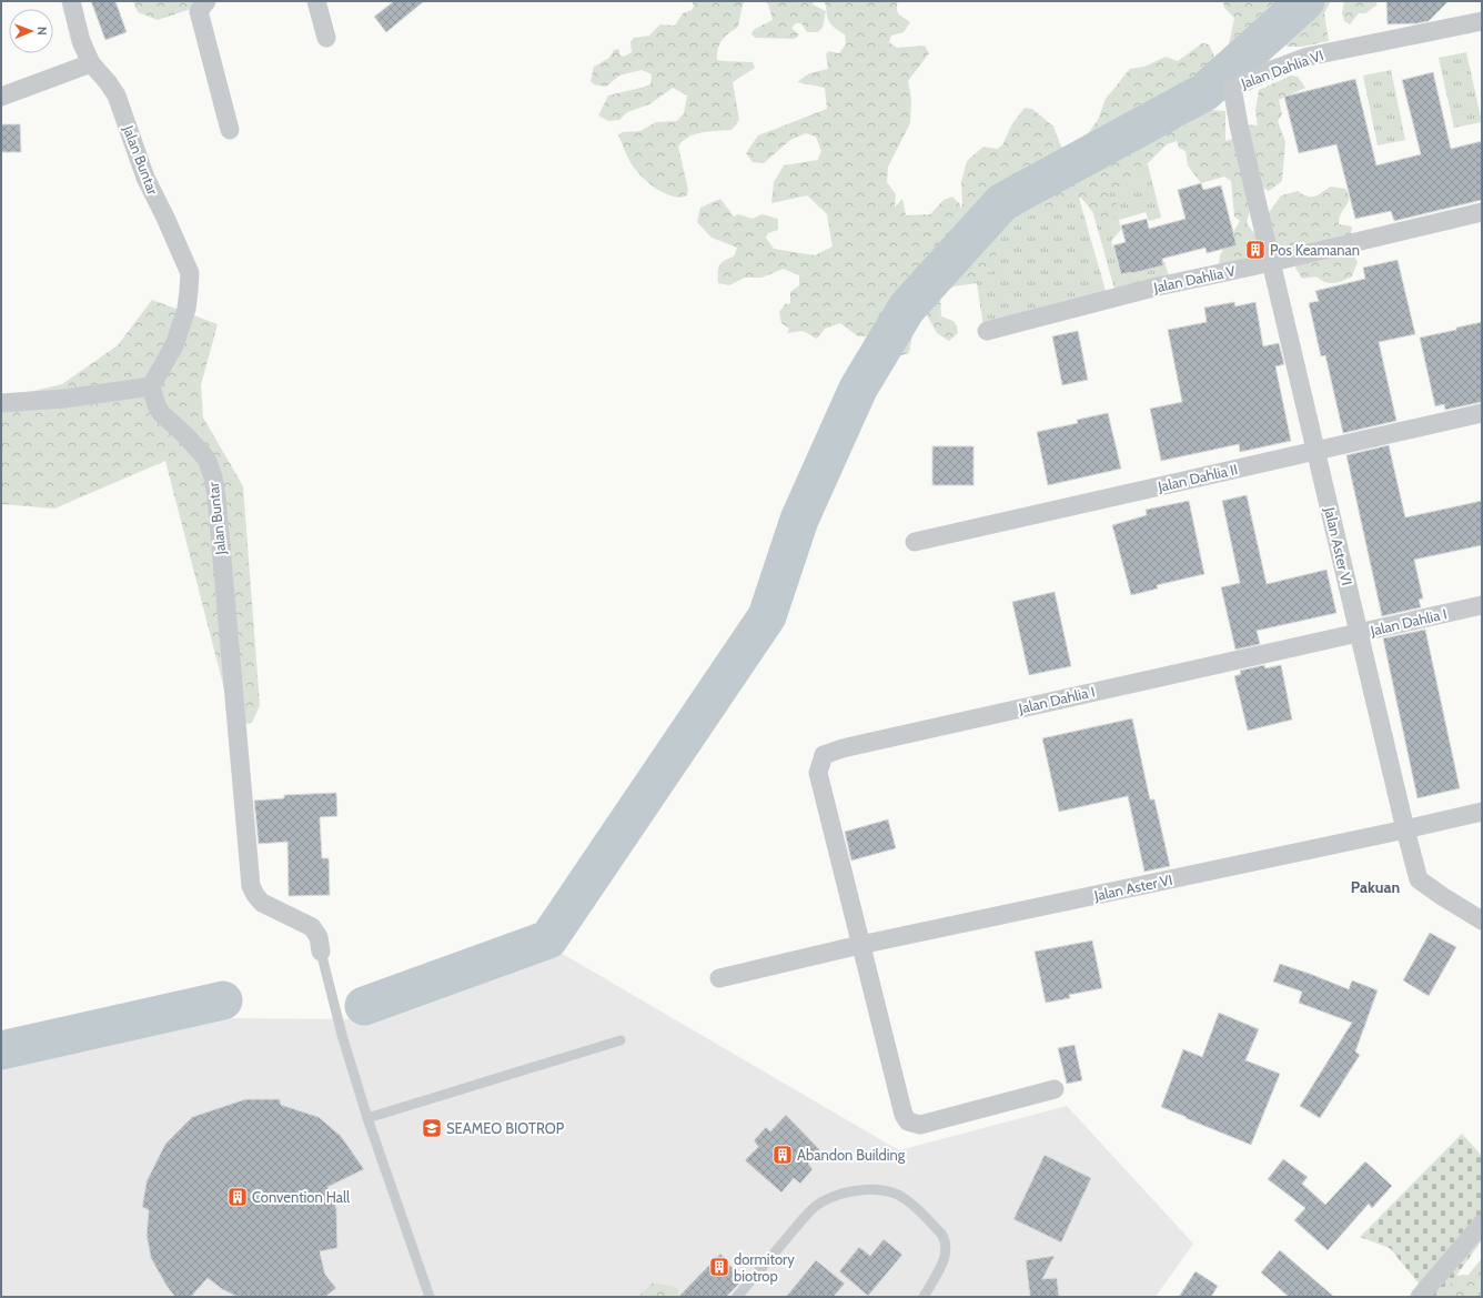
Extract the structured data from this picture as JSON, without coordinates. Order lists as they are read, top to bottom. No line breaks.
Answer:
{"streets":{"street":["Jalan Dahlia VI","Jalan Buntar","Jalan Dahlia V","Jalan Dahlia II","Jalan Aster VI","Jalan Dahlia I"]},"crossings":[["Jalan Dahlia VI","Jalan Dahlia V"],["Jalan Dahlia VI","Jalan Aster VI"],["Jalan Dahlia V","Jalan Aster VI"],["Jalan Dahlia II","Jalan Aster VI"],["Jalan Aster VI","Jalan Dahlia I"]],"districts":["Pakuan"],"places":{"building":["Pos Keamanan","Abandon Building","Convention Hall","dormitory biotrop"],"school or university":["SEAMEO BIOTROP"]},"north":"right"}
